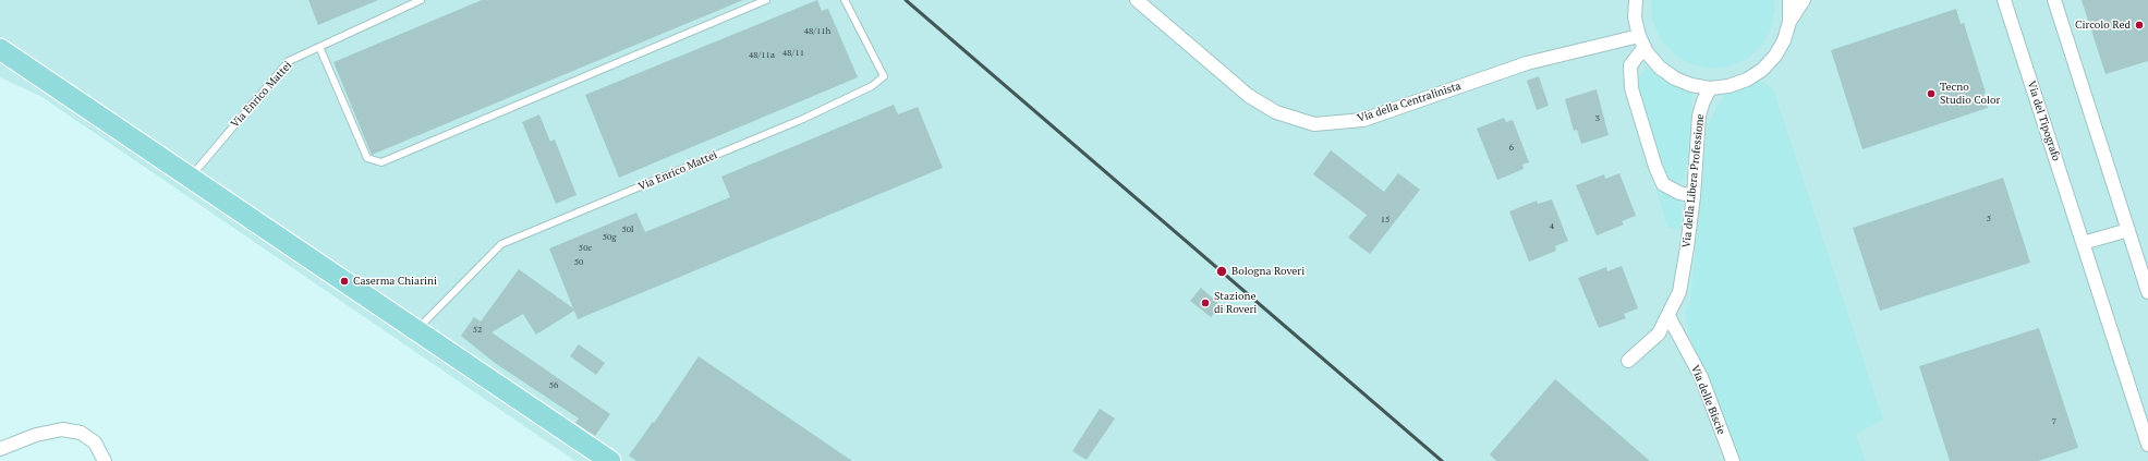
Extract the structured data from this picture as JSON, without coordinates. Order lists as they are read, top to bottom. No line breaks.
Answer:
{"streets":{"street":["Via della Centralinista","Via del Tipografo","Via della Libera Professione","Via delle Biscie"],"lane":["Via Enrico Mattei"]},"crossings":[["Via della Libera Professione","Via delle Biscie"]],"places":["Circolo Red","Tecno Studio Color","Bologna Roveri","Caserma Chiarini","Stazione di Roveri"],"house_numbers":["48/11h","48/11","48/11a","3","6","5","15","4","50l","50g","50c","50","52","56","7"]}
